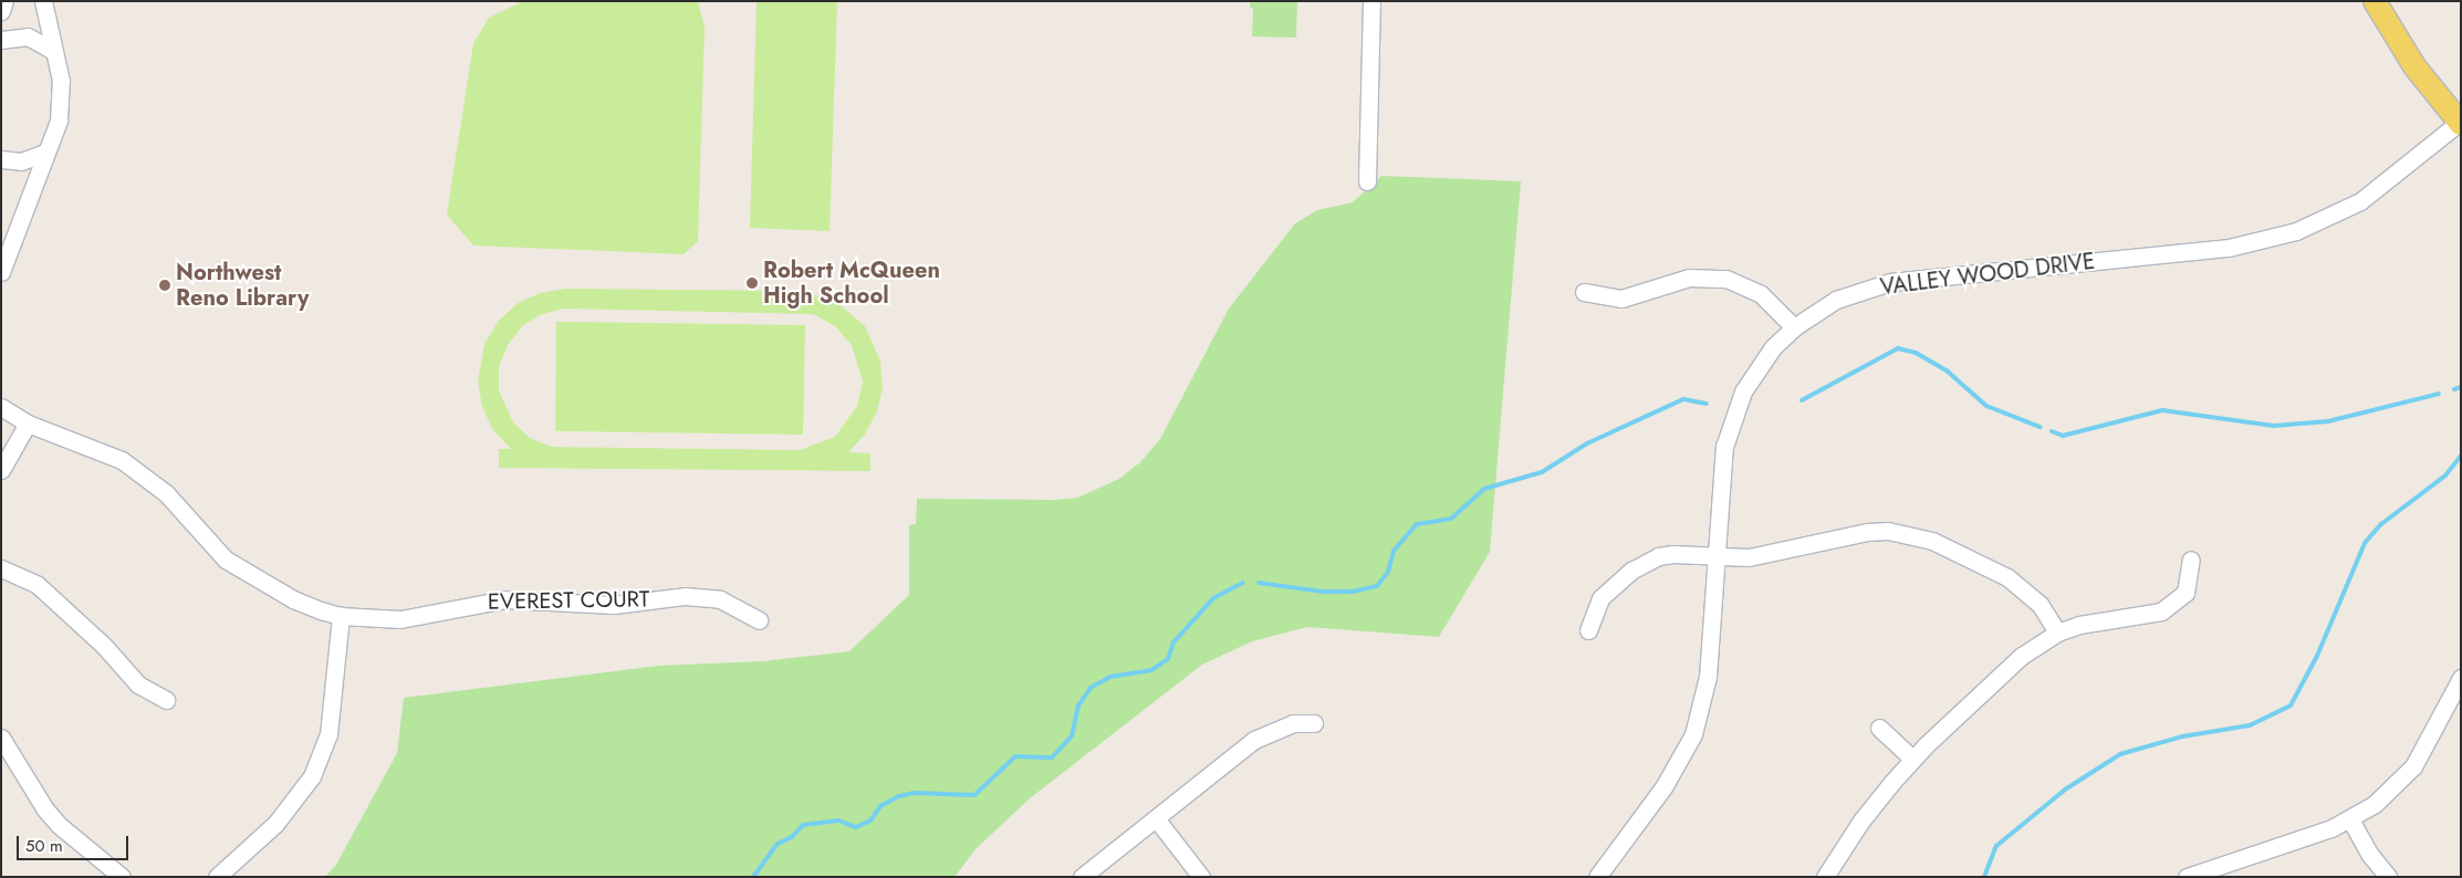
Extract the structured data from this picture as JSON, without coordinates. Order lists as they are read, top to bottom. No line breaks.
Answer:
{"streets":{"street":["VALLEY WOOD DRIVE","EVEREST COURT"]},"places":["Robert McQueen High School","Northwest Reno Library"],"scale_bar":"50 m"}
